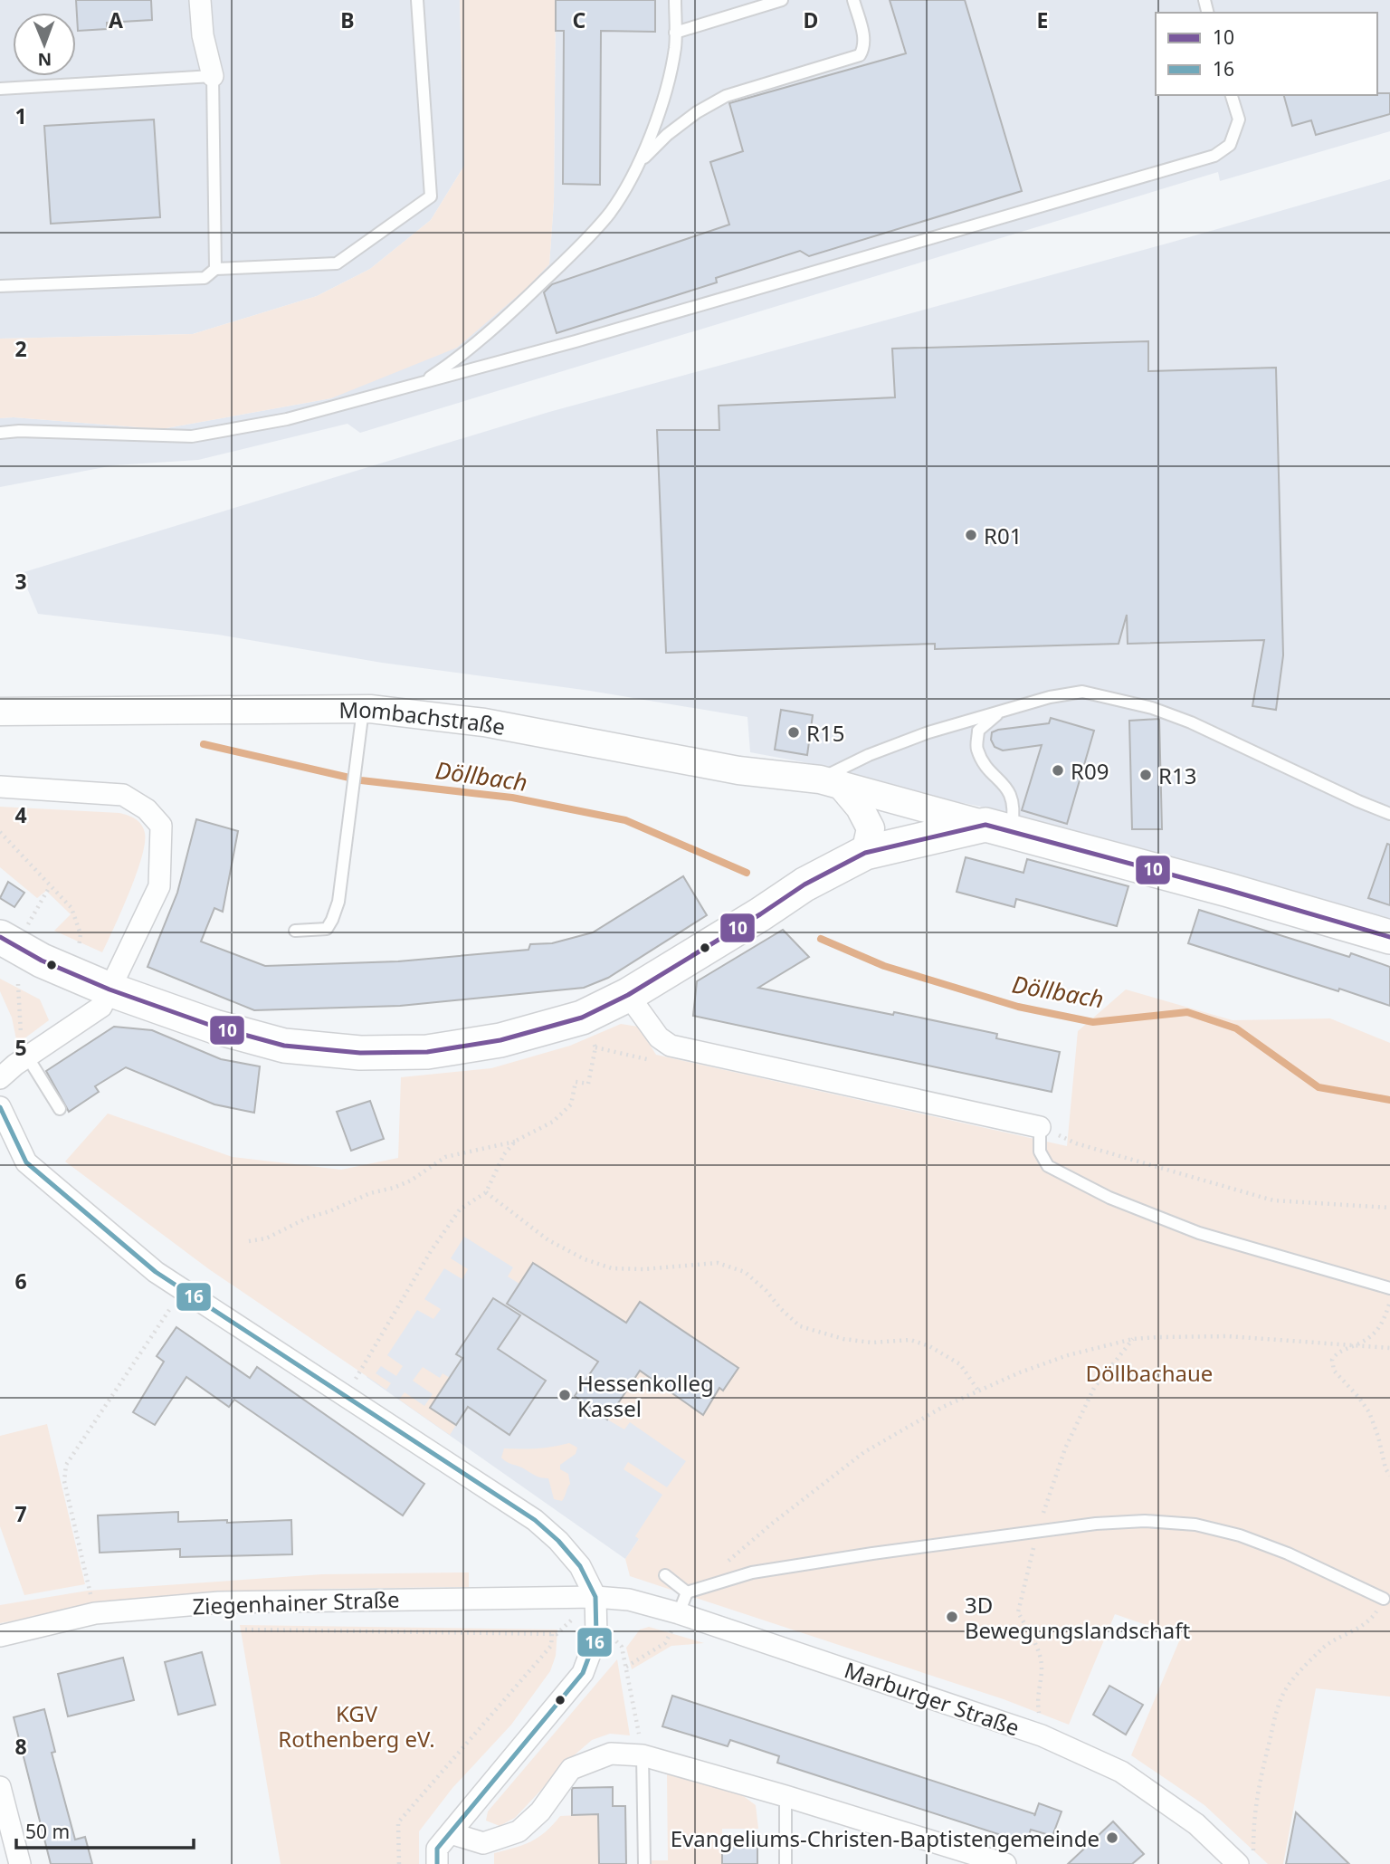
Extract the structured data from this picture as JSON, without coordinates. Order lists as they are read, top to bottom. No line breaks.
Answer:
{"streets":{"street":["Mombachstraße","Ziegenhainer Straße","Marburger Straße"]},"crossings":[["Ziegenhainer Straße","Marburger Straße"]],"water":["Döllbach"],"parks":["Döllbachaue","KGV Rothenberg eV."],"places":["R01","R15","R09","R13","Hessenkolleg Kassel","3D Bewegungslandschaft","Evangeliums-Christen-Baptistengemeinde"],"lines":["transit line 10","transit line 16"],"legend":["10","16"],"scale_bar":"50 m","north":"bottom","grid":{"columns":["A","B","C","D","E"],"rows":["1","2","3","4","5","6","7","8"]}}
